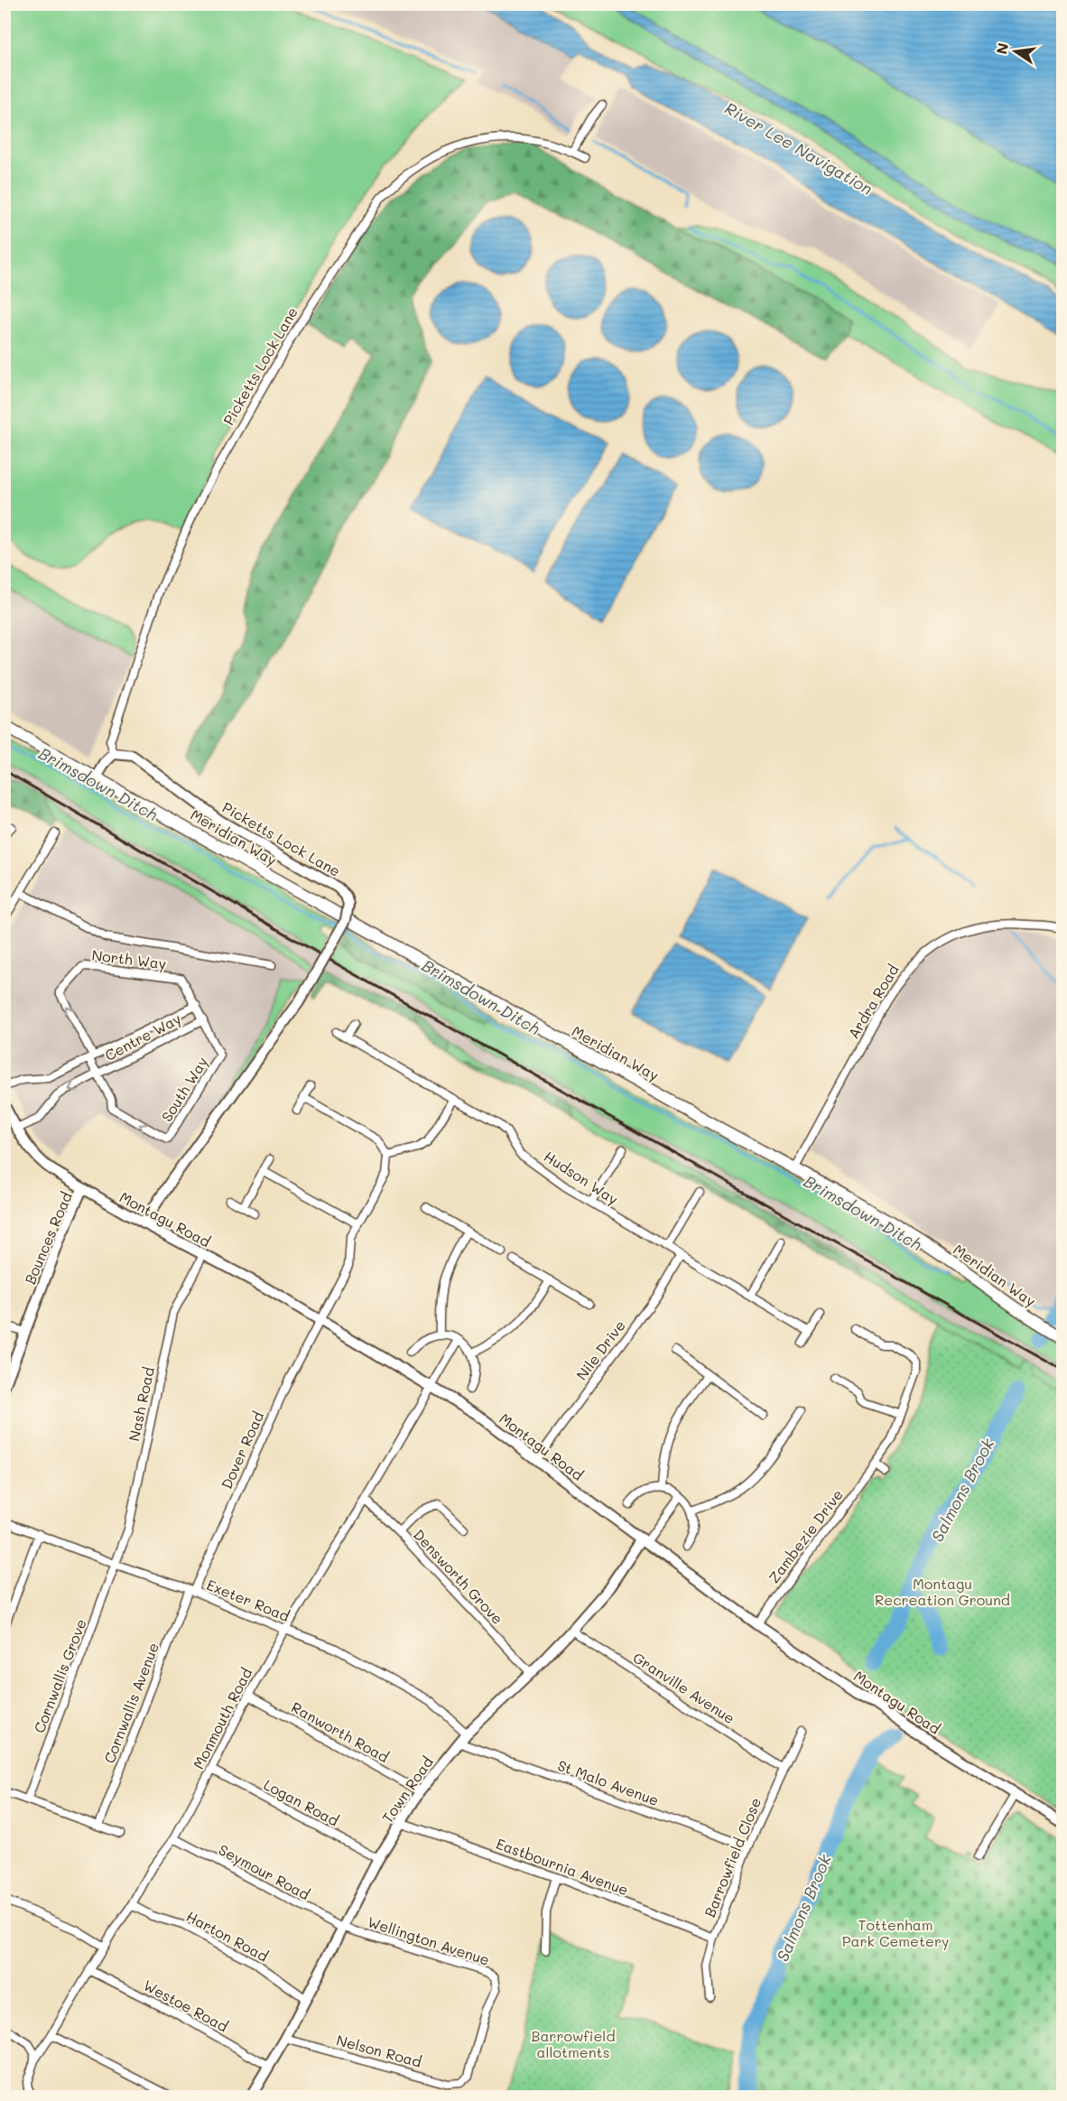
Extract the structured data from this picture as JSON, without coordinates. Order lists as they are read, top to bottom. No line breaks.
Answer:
{"streets":{"main road":["Meridian Way"],"street":["Picketts Lock Lane","North Way","Ardra Road","Centre Way","South Way","Hudson Way","Montagu Road","Bounces Road","Nile Drive","Nash Road","Dover Road","Zambezie Drive","Densworth Grove","Exeter Road","Cornwallis Grove","Granville Avenue","Cornwallis Avenue","Monmouth Road","Ranworth Road","St Malo Avenue","Town Road","Logan Road","Barrowfield Close","Eastbournia Avenue","Seymour Road","Harton Road","Wellington Avenue","Westoe Road","Nelson Road"]},"crossings":[["Picketts Lock Lane","Montagu Road"],["Meridian Way","Ardra Road"],["North Way","Centre Way"],["Centre Way","South Way"],["Centre Way","Montagu Road"],["Hudson Way","Nile Drive"],["Montagu Road","Bounces Road"],["Montagu Road","Nile Drive"],["Montagu Road","Nash Road"],["Montagu Road","Dover Road"],["Montagu Road","Zambezie Drive"],["Montagu Road","Monmouth Road"],["Montagu Road","Town Road"],["Nash Road","Exeter Road"],["Nash Road","Cornwallis Grove"],["Dover Road","Exeter Road"],["Dover Road","Cornwallis Avenue"],["Densworth Grove","Monmouth Road"],["Densworth Grove","Town Road"],["Exeter Road","Cornwallis Grove"],["Exeter Road","Cornwallis Avenue"],["Exeter Road","Monmouth Road"],["Exeter Road","Town Road"],["Granville Avenue","Town Road"],["Granville Avenue","Barrowfield Close"],["Monmouth Road","Ranworth Road"],["Monmouth Road","Logan Road"],["Monmouth Road","Seymour Road"],["Monmouth Road","Harton Road"],["Monmouth Road","Westoe Road"],["Ranworth Road","Town Road"],["St Malo Avenue","Town Road"],["St Malo Avenue","Barrowfield Close"],["Town Road","Logan Road"],["Town Road","Eastbournia Avenue"],["Town Road","Seymour Road"],["Town Road","Harton Road"],["Town Road","Wellington Avenue"],["Town Road","Westoe Road"],["Town Road","Nelson Road"],["Barrowfield Close","Eastbournia Avenue"],["Seymour Road","Wellington Avenue"],["Wellington Avenue","Nelson Road"]],"water":["River Lee Navigation","Brimsdown Ditch","Salmons Brook"],"parks":["Montagu Recreation Ground","Tottenham Park Cemetery","Barrowfield allotments"],"north":"left"}
